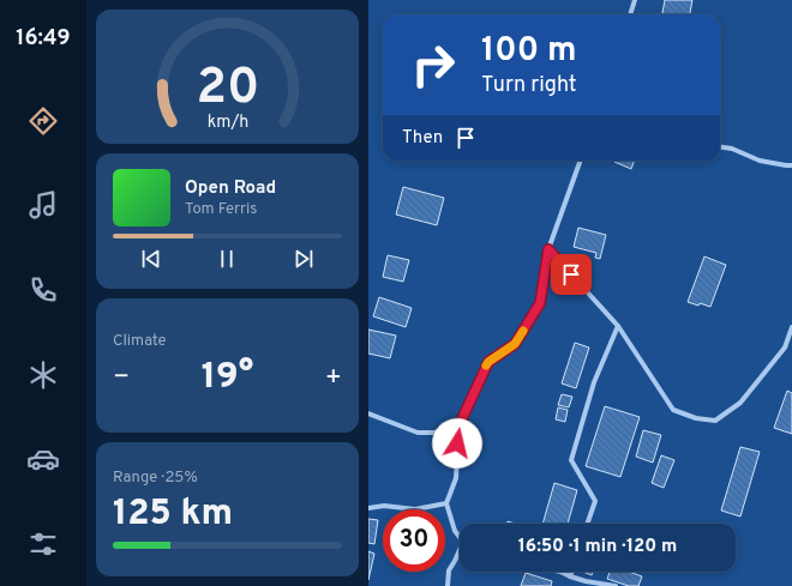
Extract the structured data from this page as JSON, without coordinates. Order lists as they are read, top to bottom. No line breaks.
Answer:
{"page":{"tabs":"16:49","turn":["100 m","Turn right"],"then":"Then","song":["Open Road","Tom Ferris"],"tile":["Climate",["Range · 25%","125 km"]],"heat":["−","19°","+"],"limit":"30","trip":"16:50 · 1 min · 120 m","gauge":["20","km/h"]}}
